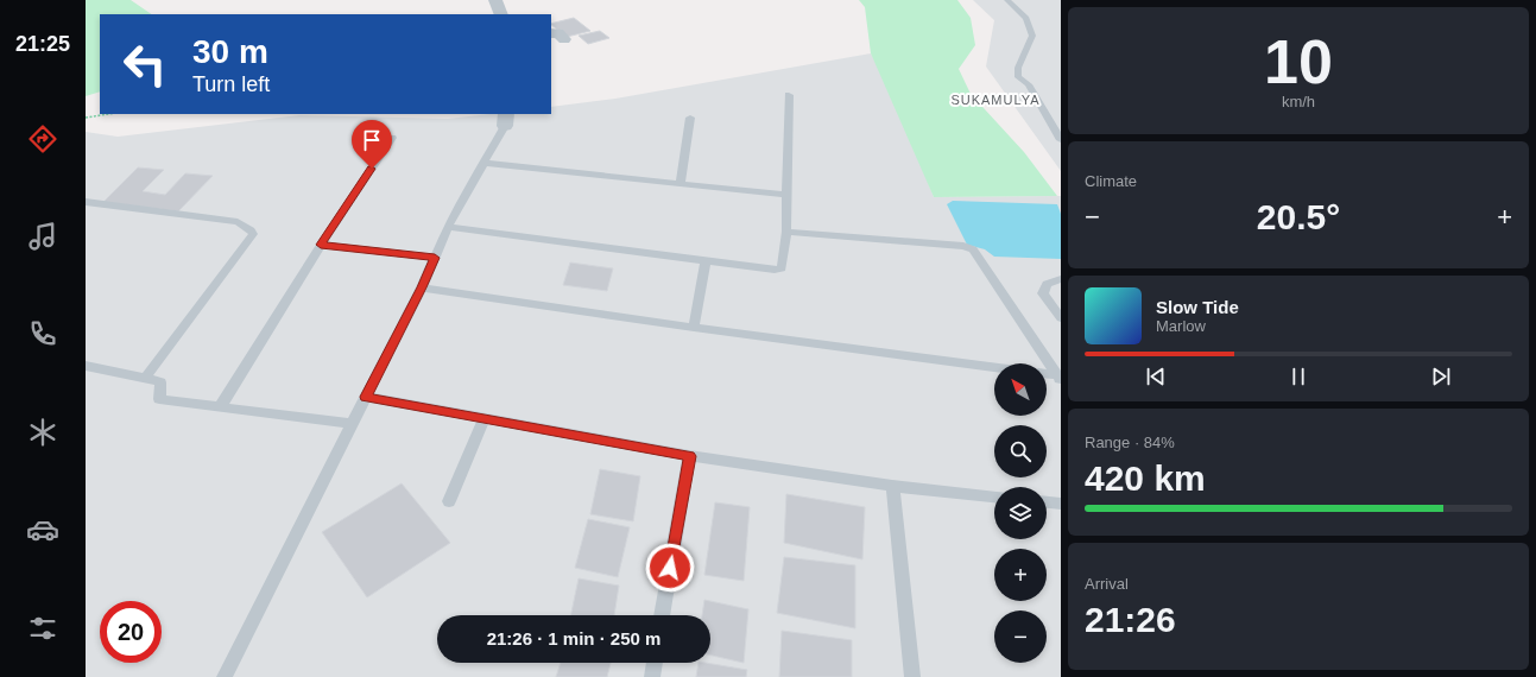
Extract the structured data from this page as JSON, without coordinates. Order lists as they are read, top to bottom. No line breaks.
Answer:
{"districts":["SUKAMULYA"],"north":"top left","page":{"tabs":"21:25","tile":[["10","km/h"],"Climate",["Range · 84%","420 km"],["Arrival","21:26"]],"turn":["30 m","Turn left"],"heat":["−","20.5°","+"],"song":["Slow Tide","Marlow"],"map_buttons":["+","−"],"limit":"20","trip":"21:26 · 1 min · 250 m"}}
